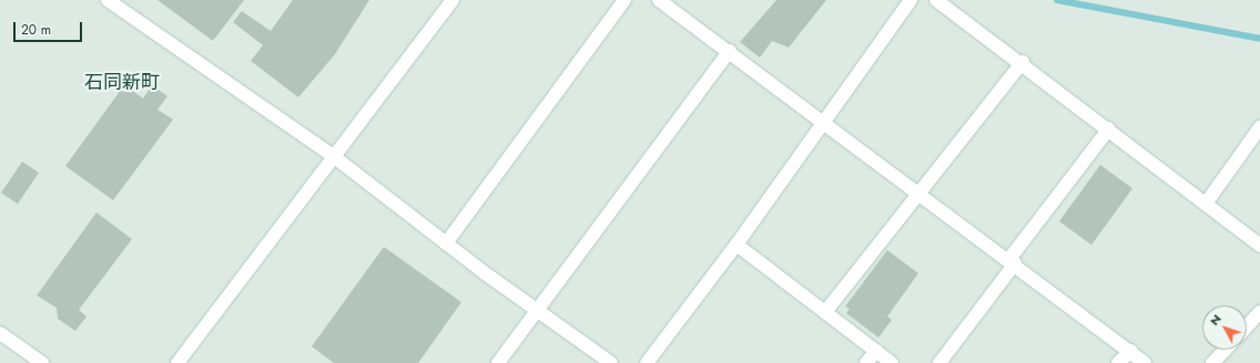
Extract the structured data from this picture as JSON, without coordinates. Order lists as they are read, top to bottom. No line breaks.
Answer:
{"districts":["石同新町"],"scale_bar":"20 m","north":"top left"}
